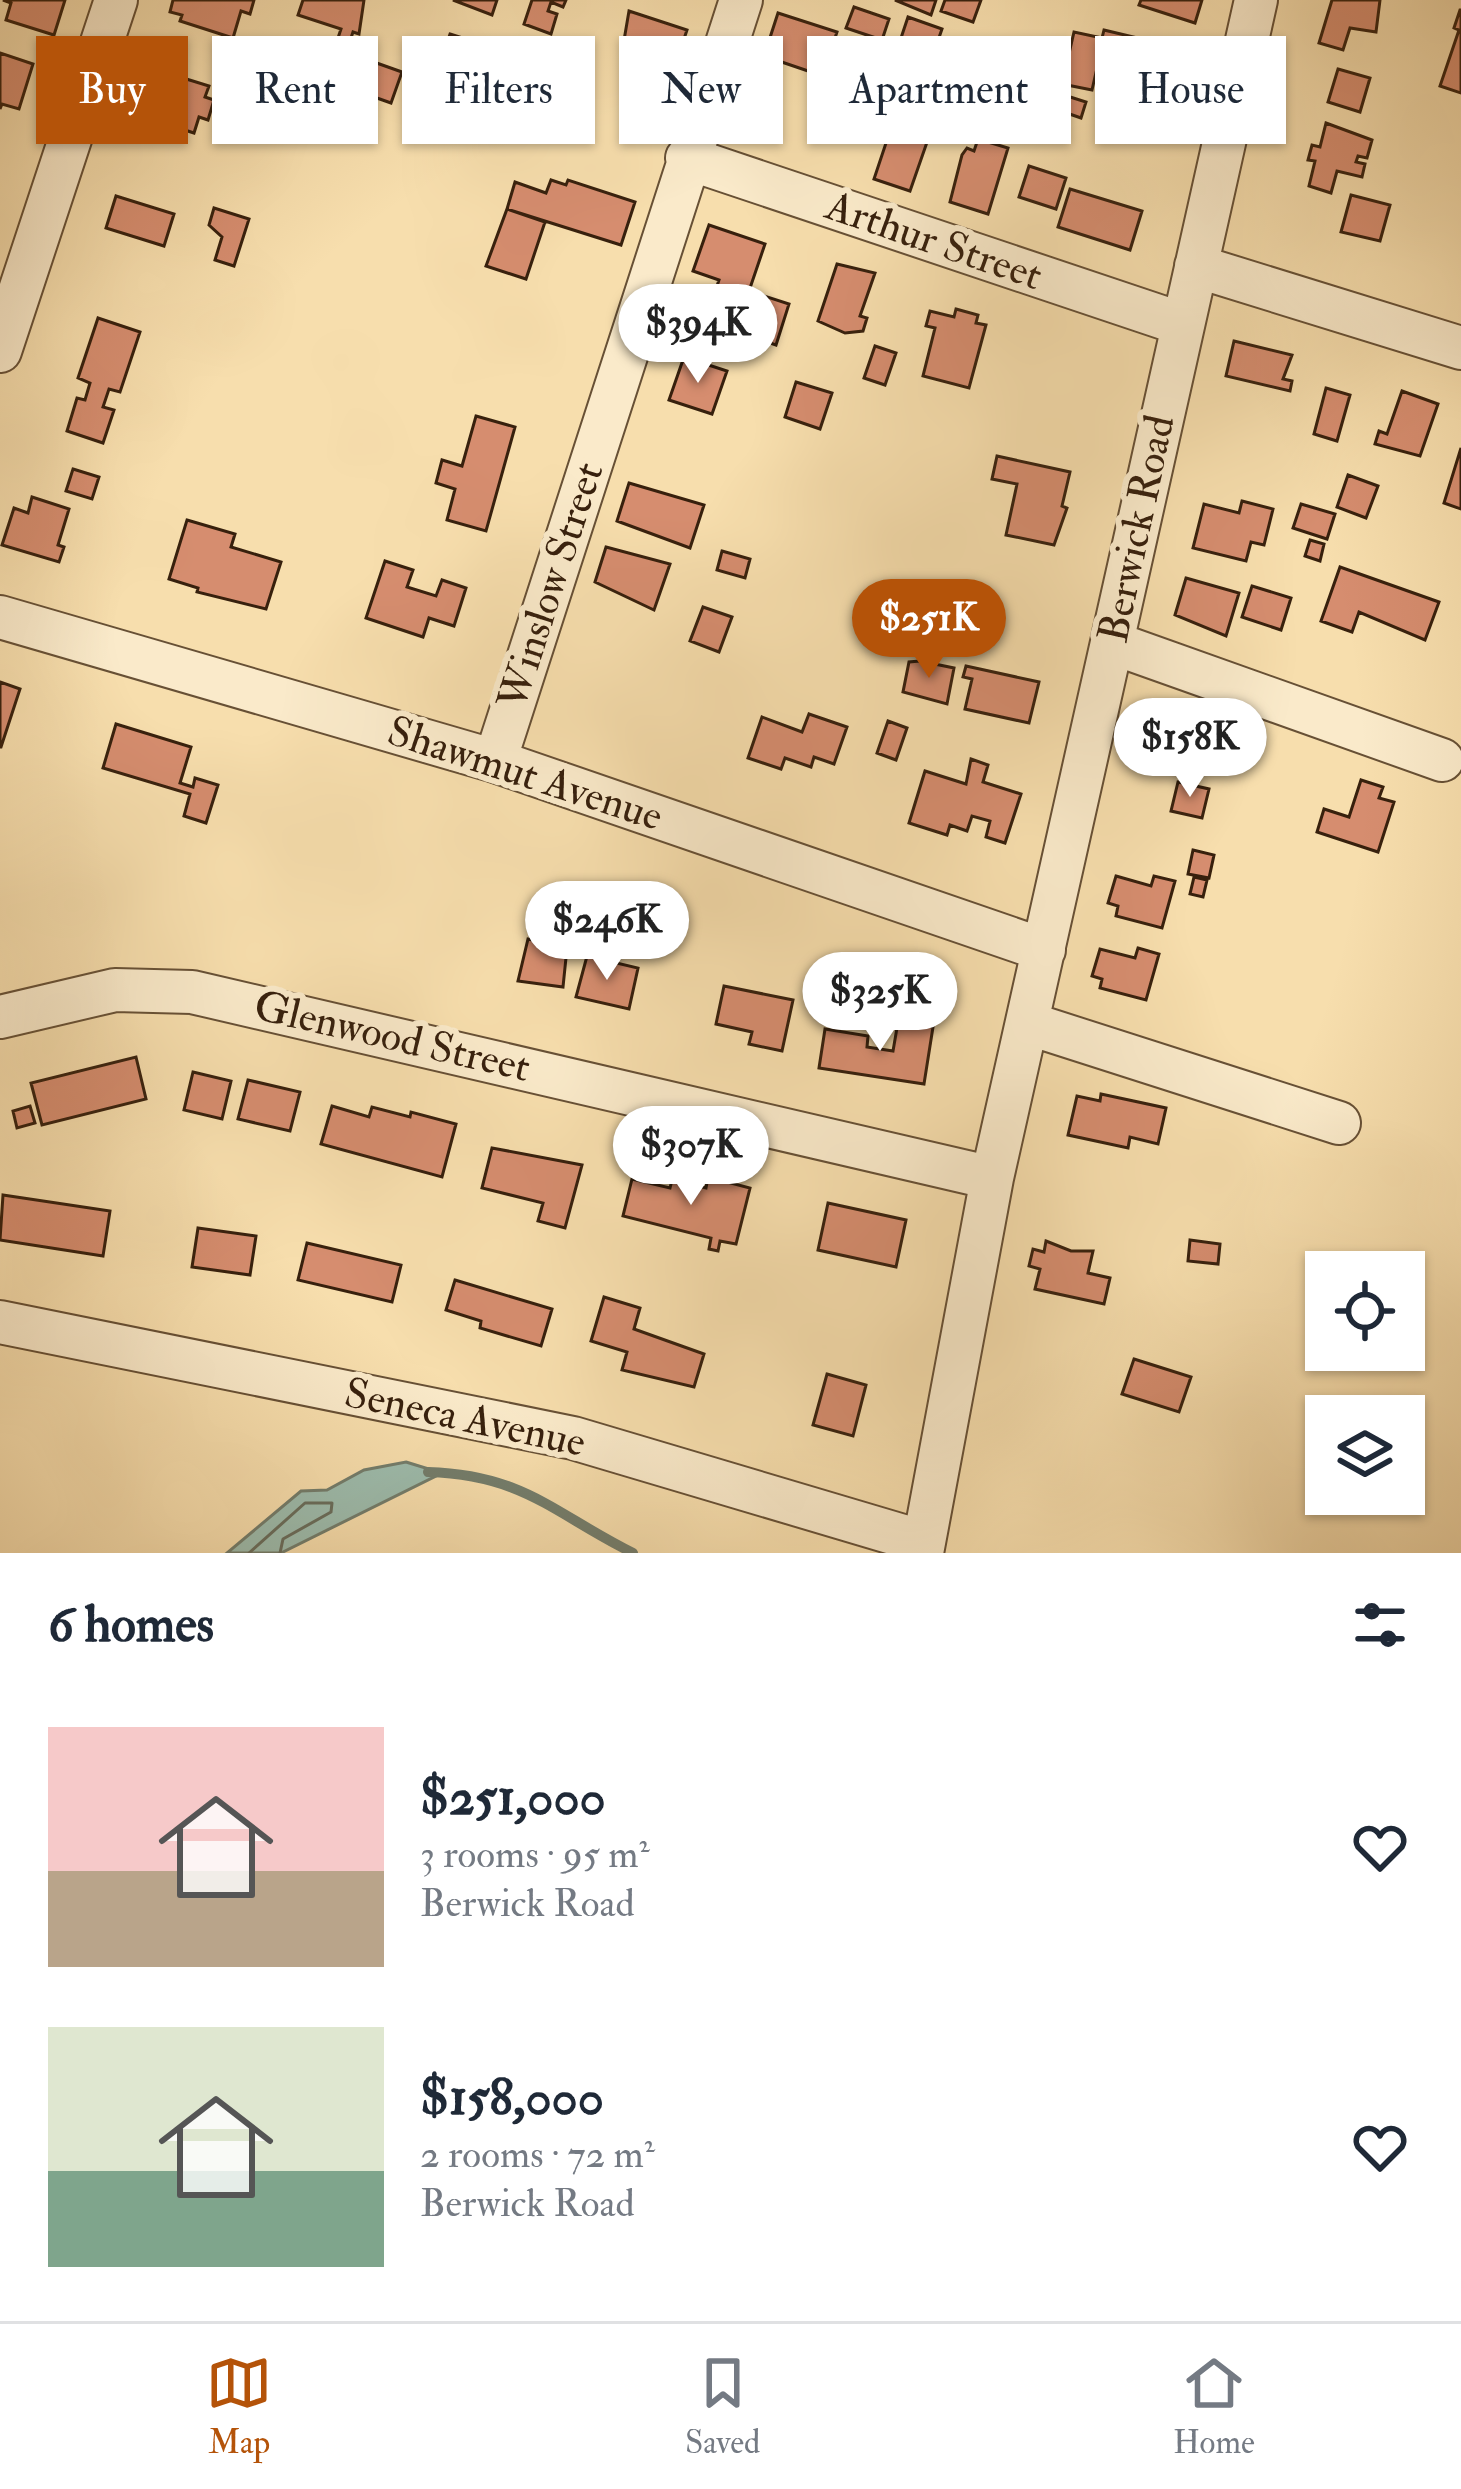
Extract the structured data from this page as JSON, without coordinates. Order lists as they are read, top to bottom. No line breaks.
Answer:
{"streets":{"street":["Arthur Street","Berwick Road","Winslow Street","Shawmut Avenue","Glenwood Street","Seneca Avenue"]},"crossings":[["Arthur Street","Berwick Road"],["Arthur Street","Winslow Street"],["Berwick Road","Shawmut Avenue"],["Berwick Road","Glenwood Street"],["Berwick Road","Seneca Avenue"],["Winslow Street","Shawmut Avenue"]],"page":{"chip":["Buy","Rent","Filters","New","Apartment","House"],"price":["$394K","$251K","$158K","$246K","$325K","$307K"],"heading":"6 homes","list":[{"name":"$251,000","note":"3 rooms · 95 m² · Berwick Road"},{"name":"$158,000","note":"2 rooms · 72 m² · Berwick Road"}],"tabs":["Map","Saved","Home"]}}
